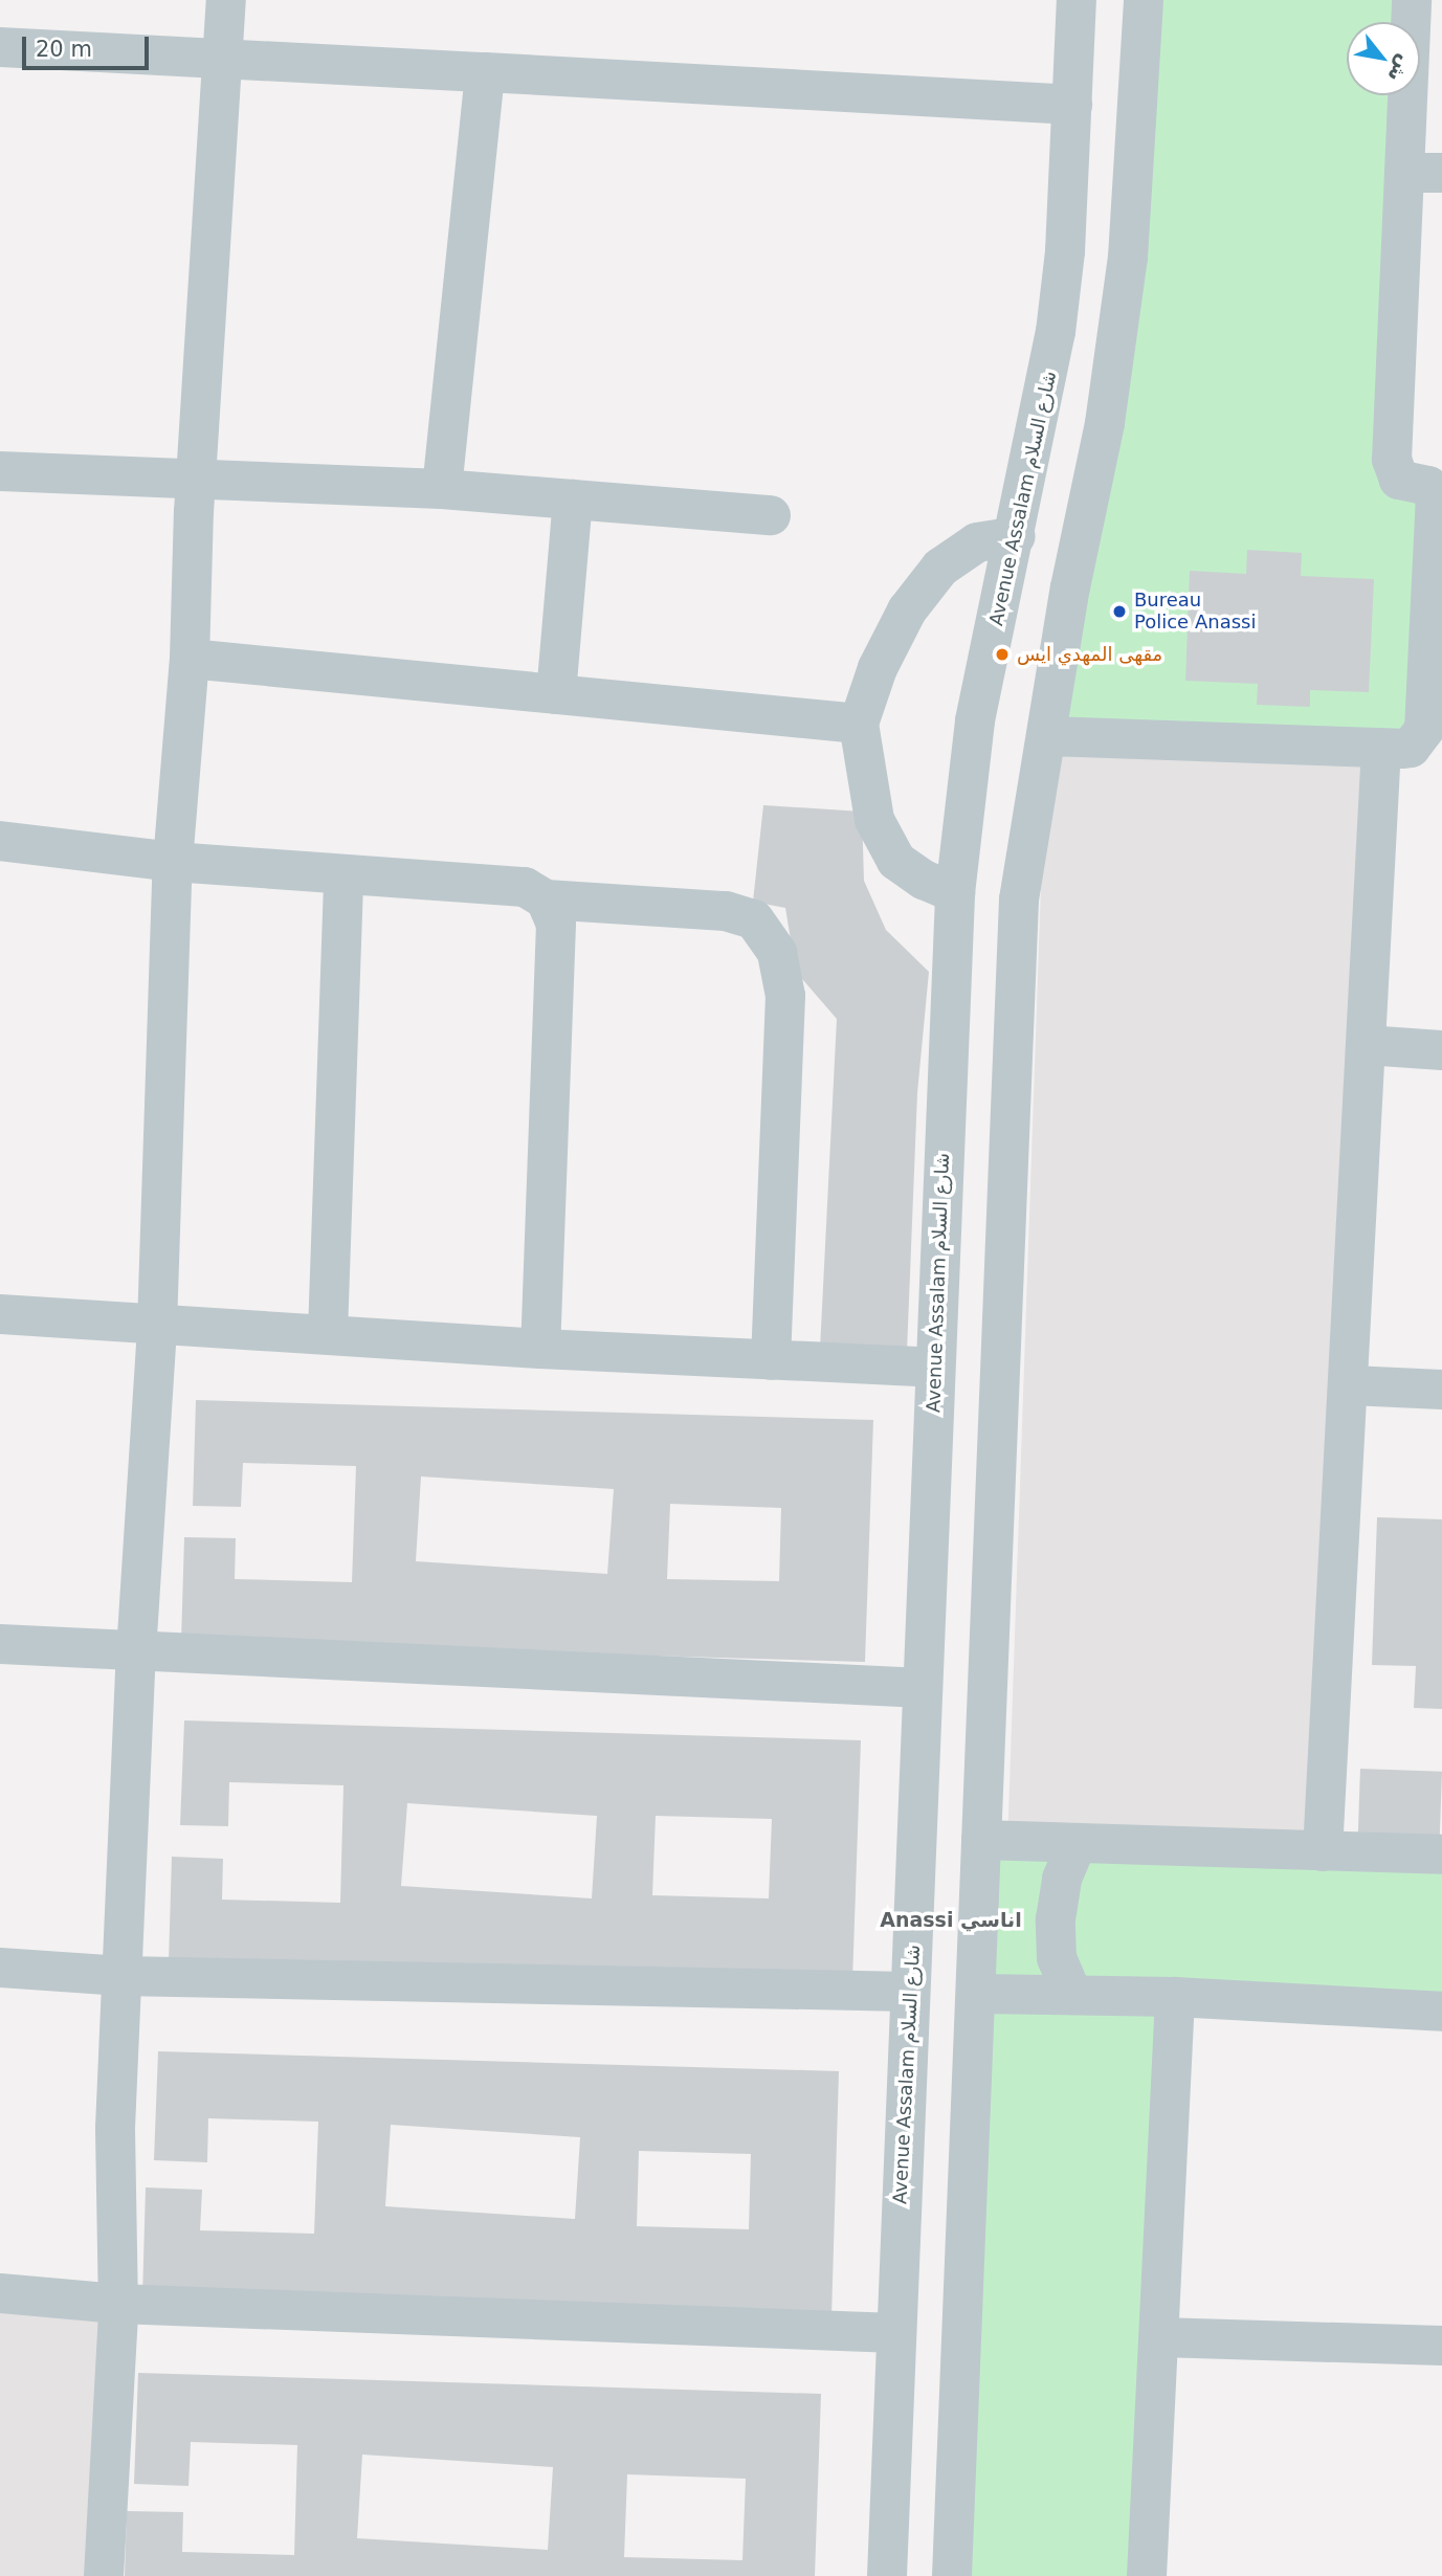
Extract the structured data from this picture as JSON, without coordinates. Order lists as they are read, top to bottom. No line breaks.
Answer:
{"streets":{"street":["Avenue Assalam شارع السلام"]},"districts":["Anassi اناسي"],"places":["Bureau Police Anassi","مقهى المهدي ايس"],"scale_bar":"20 m","north":"bottom right"}
